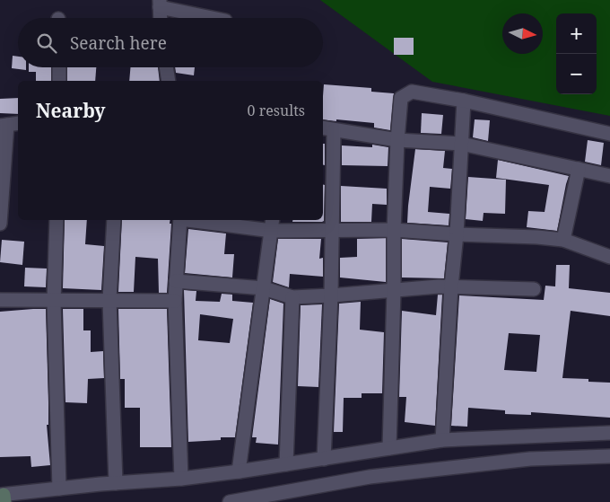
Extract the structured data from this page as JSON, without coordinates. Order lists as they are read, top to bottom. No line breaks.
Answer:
{"north":"right","page":{"map_buttons":["+","−"],"search":"Search here","heading":["Nearby","0 results"]}}
